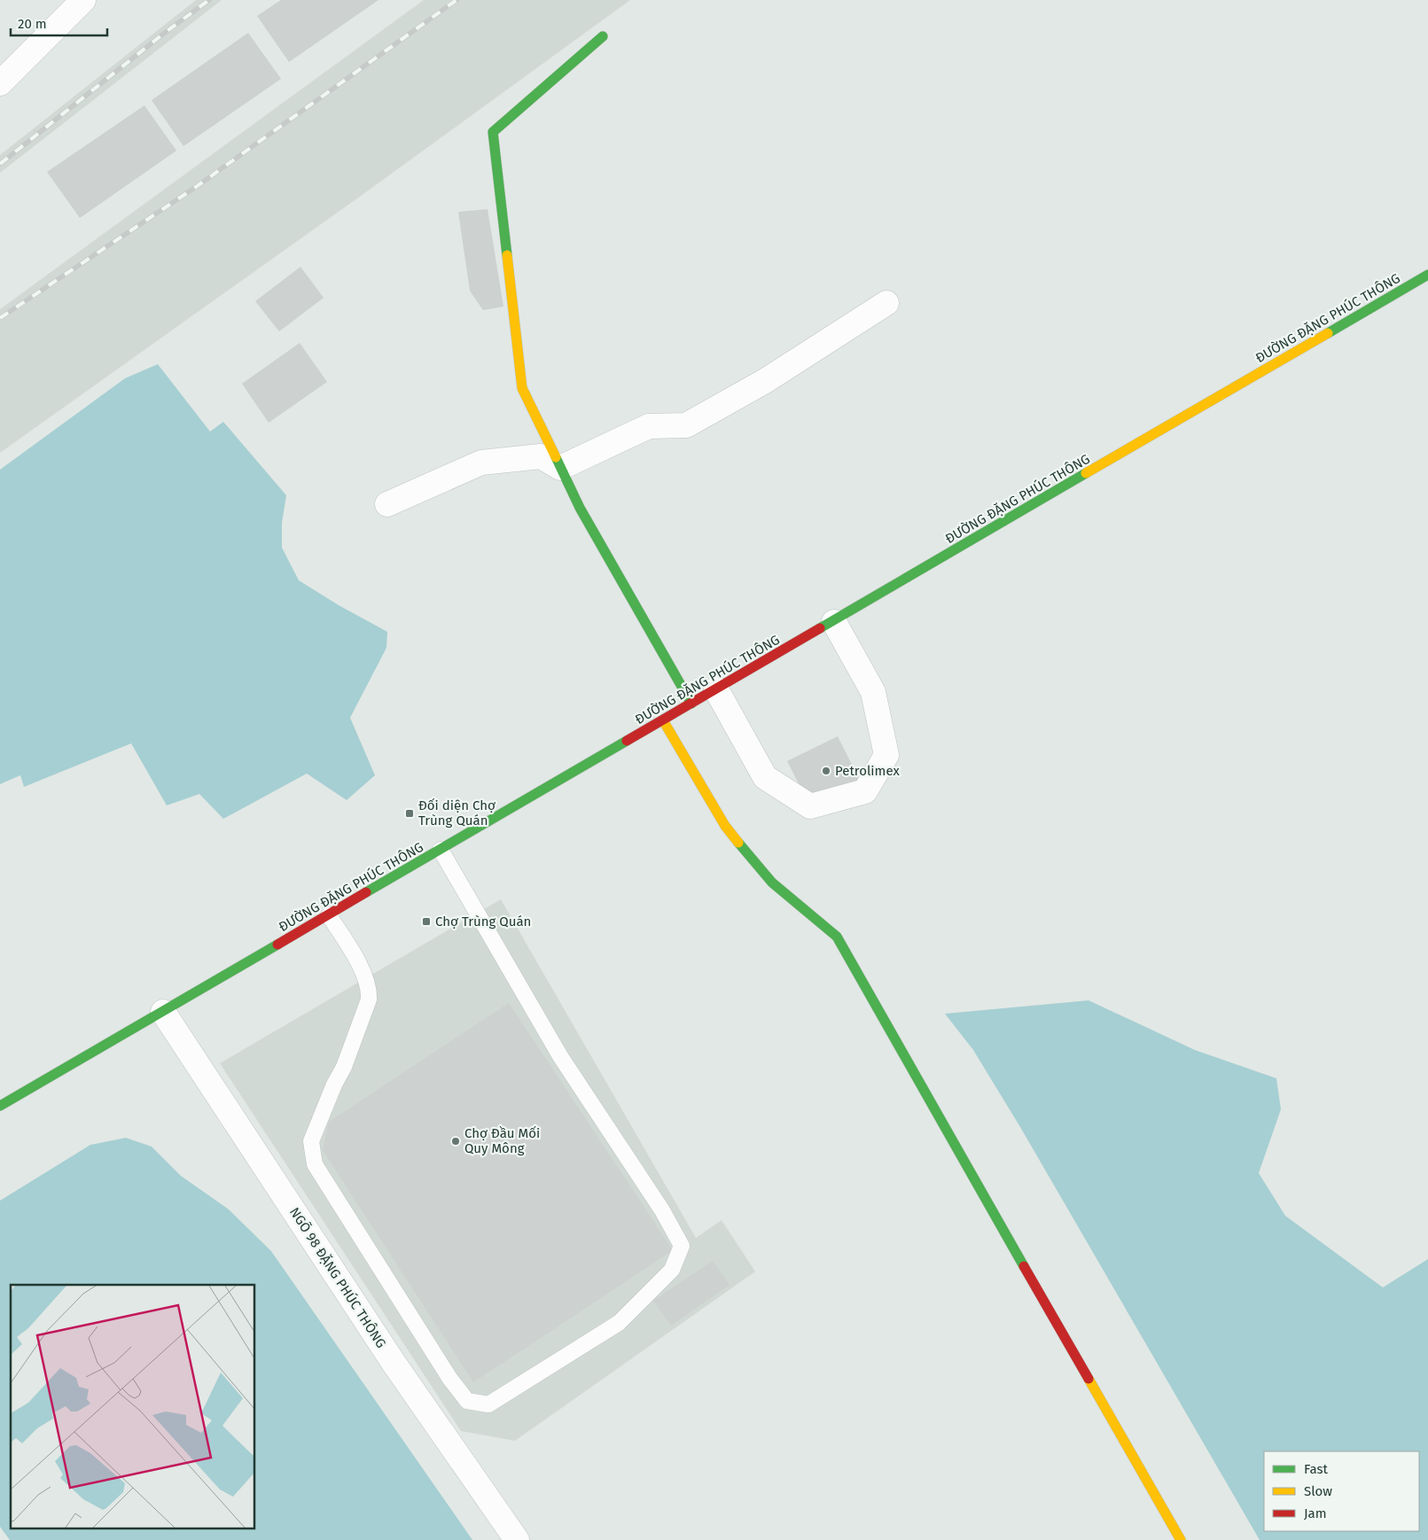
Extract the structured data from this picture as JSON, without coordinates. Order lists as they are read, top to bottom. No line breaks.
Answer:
{"streets":{"street":["ĐƯỜNG ĐẶNG PHÚC THÔNG","NGÕ 98 ĐẶNG PHÚC THÔNG"]},"crossings":[["ĐƯỜNG ĐẶNG PHÚC THÔNG","NGÕ 98 ĐẶNG PHÚC THÔNG"]],"places":{"other":["Petrolimex","Chợ Đầu Mối Quy Mông"],"transit":["Đối diện Chợ Trùng Quán","Chợ Trùng Quán"]},"legend":["Fast","Slow","Jam"],"scale_bar":"20 m"}
